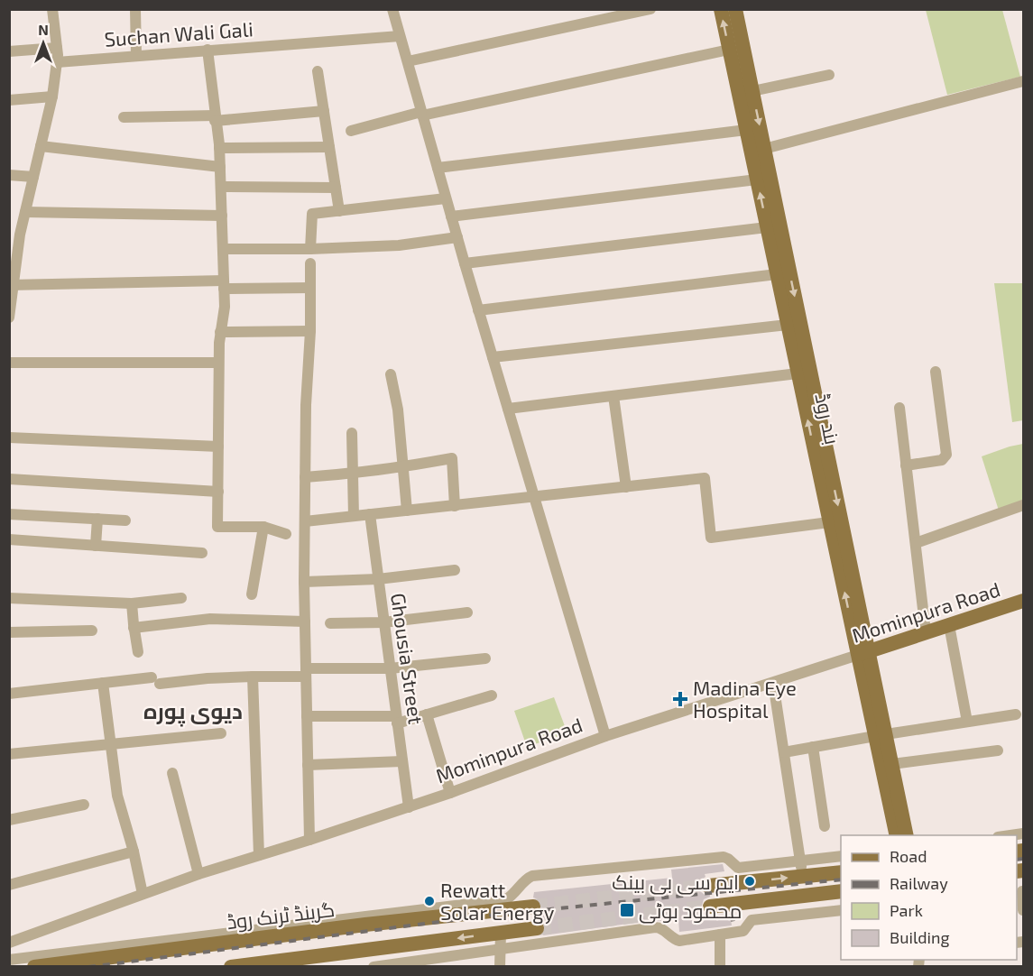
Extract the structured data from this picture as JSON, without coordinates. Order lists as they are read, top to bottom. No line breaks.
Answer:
{"streets":{"main road":["بند روڈ","Mominpura Road","گرینڈ ٹرنک روڈ"],"street":["Suchan Wali Gali","Ghousia Street"]},"crossings":[["بند روڈ","Mominpura Road"],["Mominpura Road","Ghousia Street"]],"districts":["دیوی پورہ"],"places":{"health":["Madina Eye Hospital"],"other":["ایم سی بی بینک","Rewatt Solar Energy"],"transit":["محمود بوٹی"]},"legend":["Road","Railway","Park","Building"],"north":"top"}
